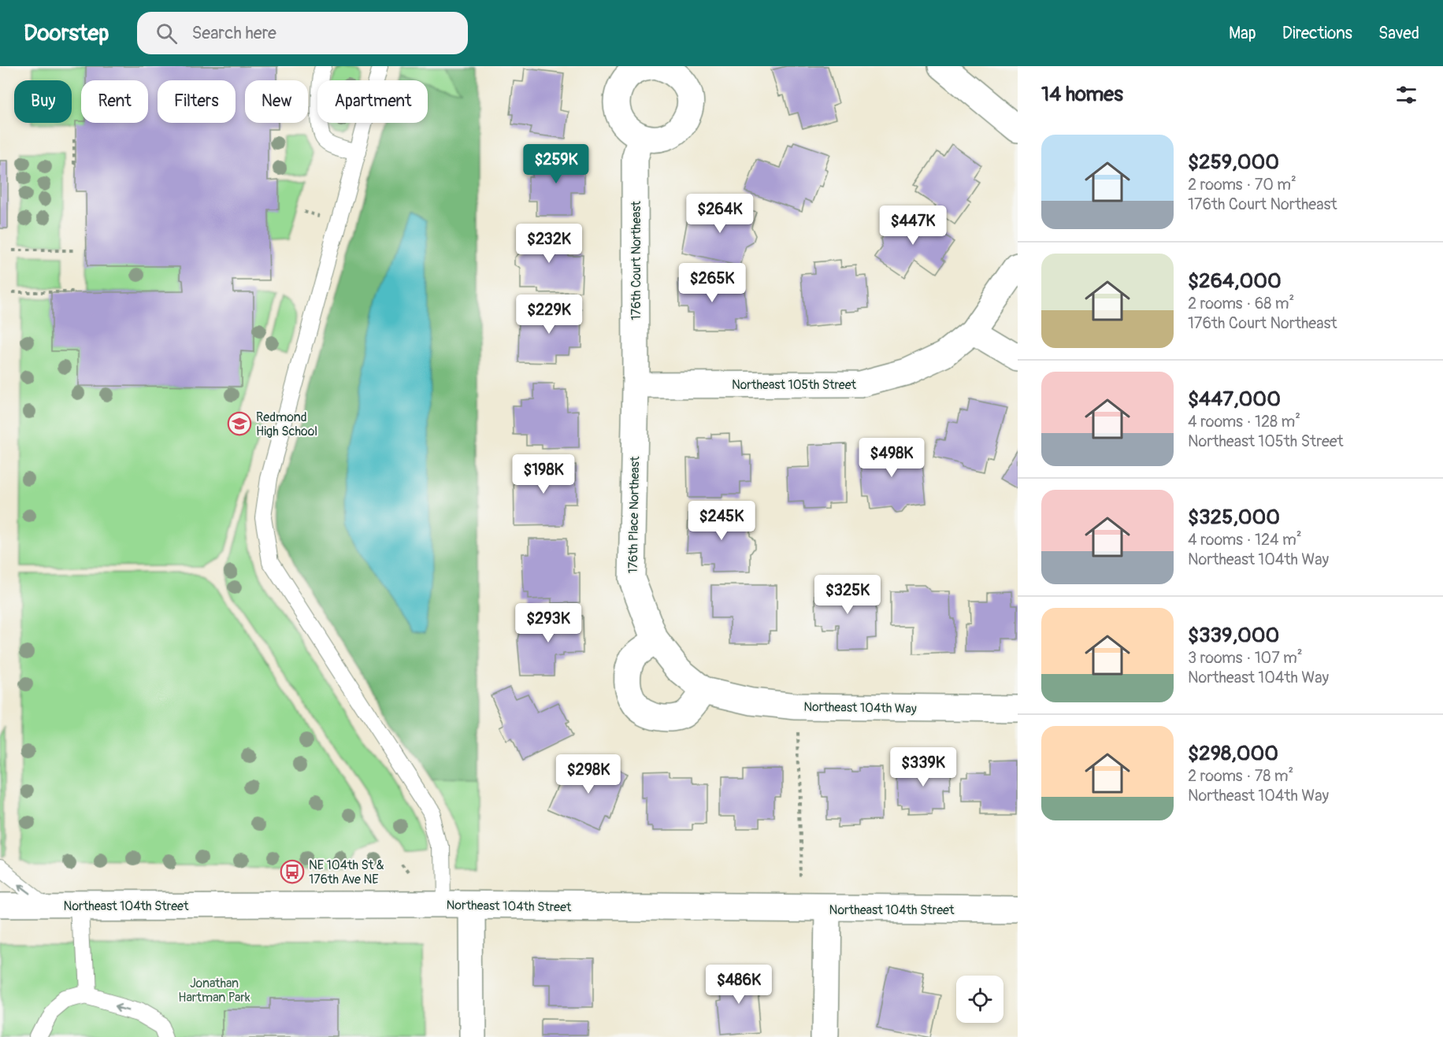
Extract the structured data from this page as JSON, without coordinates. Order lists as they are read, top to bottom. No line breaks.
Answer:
{"streets":{"street":["176th Court Northeast","Northeast 105th Street","176th Place Northeast","Northeast 104th Way","Northeast 104th Street"]},"crossings":[["176th Court Northeast","Northeast 105th Street"],["176th Court Northeast","176th Place Northeast"],["Northeast 105th Street","176th Place Northeast"],["176th Place Northeast","Northeast 104th Way"]],"parks":["Jonathan Hartman Park"],"places":{"school or university":["Redmond High School"],"bus stop":["NE 104th St & 176th Ave NE"]},"page":{"header":"Doorstep","search":"Search here","nav":["Map","Directions","Saved"],"heading":"14 homes","chip":["Buy","Rent","Filters","New","Apartment"],"list":[{"name":"$259,000","note":"2 rooms · 70 m² · 176th Court Northeast"},{"name":"$264,000","note":"2 rooms · 68 m² · 176th Court Northeast"},{"name":"$447,000","note":"4 rooms · 128 m² · Northeast 105th Street"},{"name":"$325,000","note":"4 rooms · 124 m² · Northeast 104th Way"},{"name":"$339,000","note":"3 rooms · 107 m² · Northeast 104th Way"},{"name":"$298,000","note":"2 rooms · 78 m² · Northeast 104th Way"}],"price":["$259K","$264K","$447K","$232K","$265K","$229K","$498K","$198K","$245K","$325K","$293K","$339K","$298K","$486K"]}}
